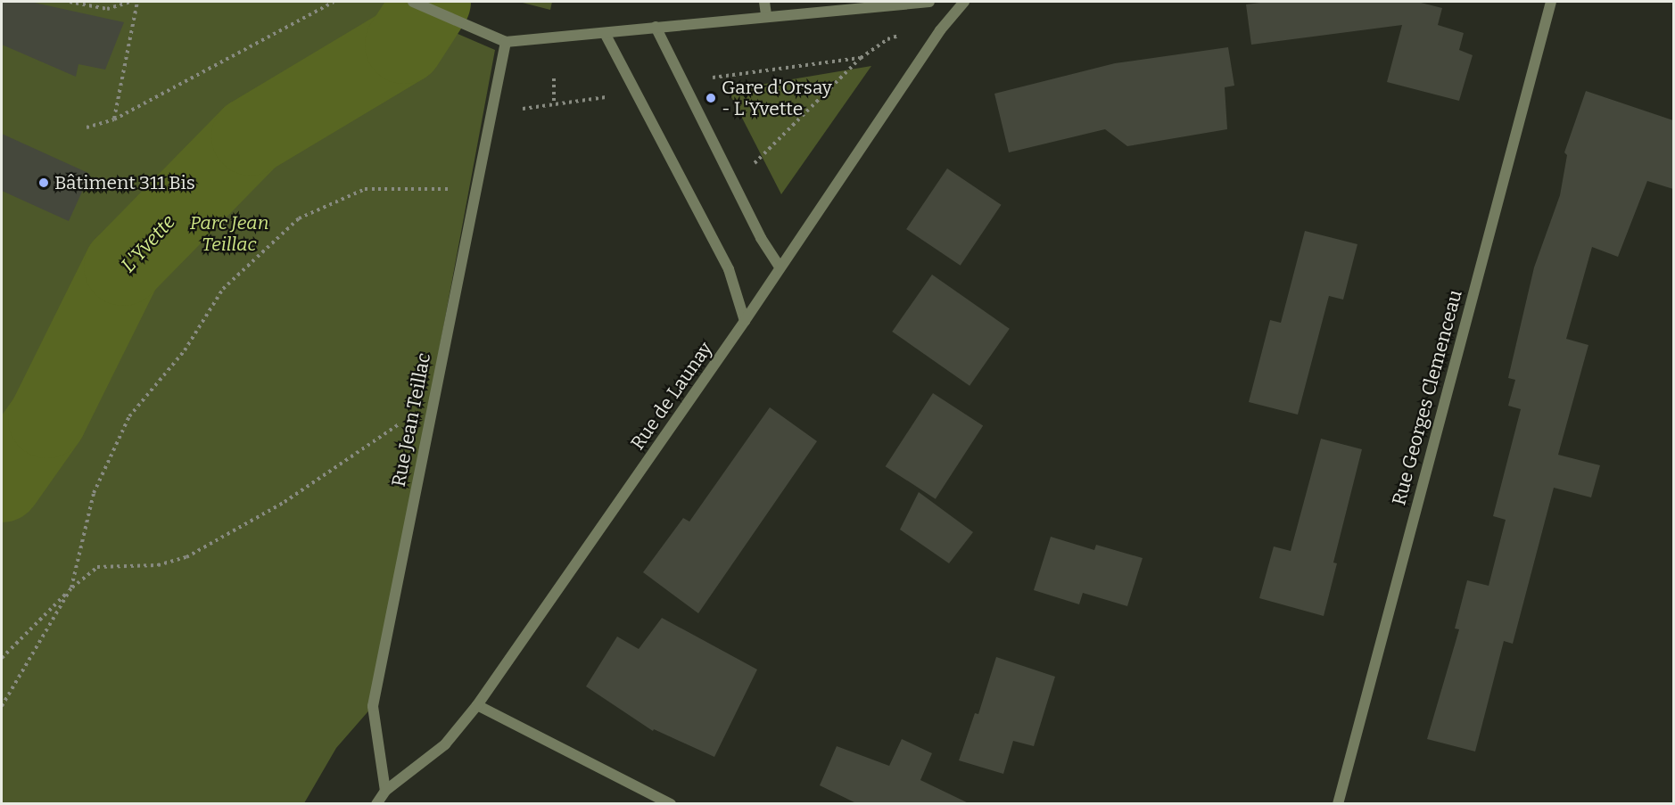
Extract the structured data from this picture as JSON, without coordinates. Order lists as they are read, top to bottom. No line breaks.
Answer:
{"streets":{"street":["Rue de Launay","Rue Georges Clemenceau","Rue Jean Teillac"]},"crossings":[["Rue de Launay","Rue Jean Teillac"]],"water":["L'Yvette"],"parks":["Parc Jean Teillac"],"places":["Gare d'Orsay - L'Yvette","Bâtiment 311 Bis"]}
